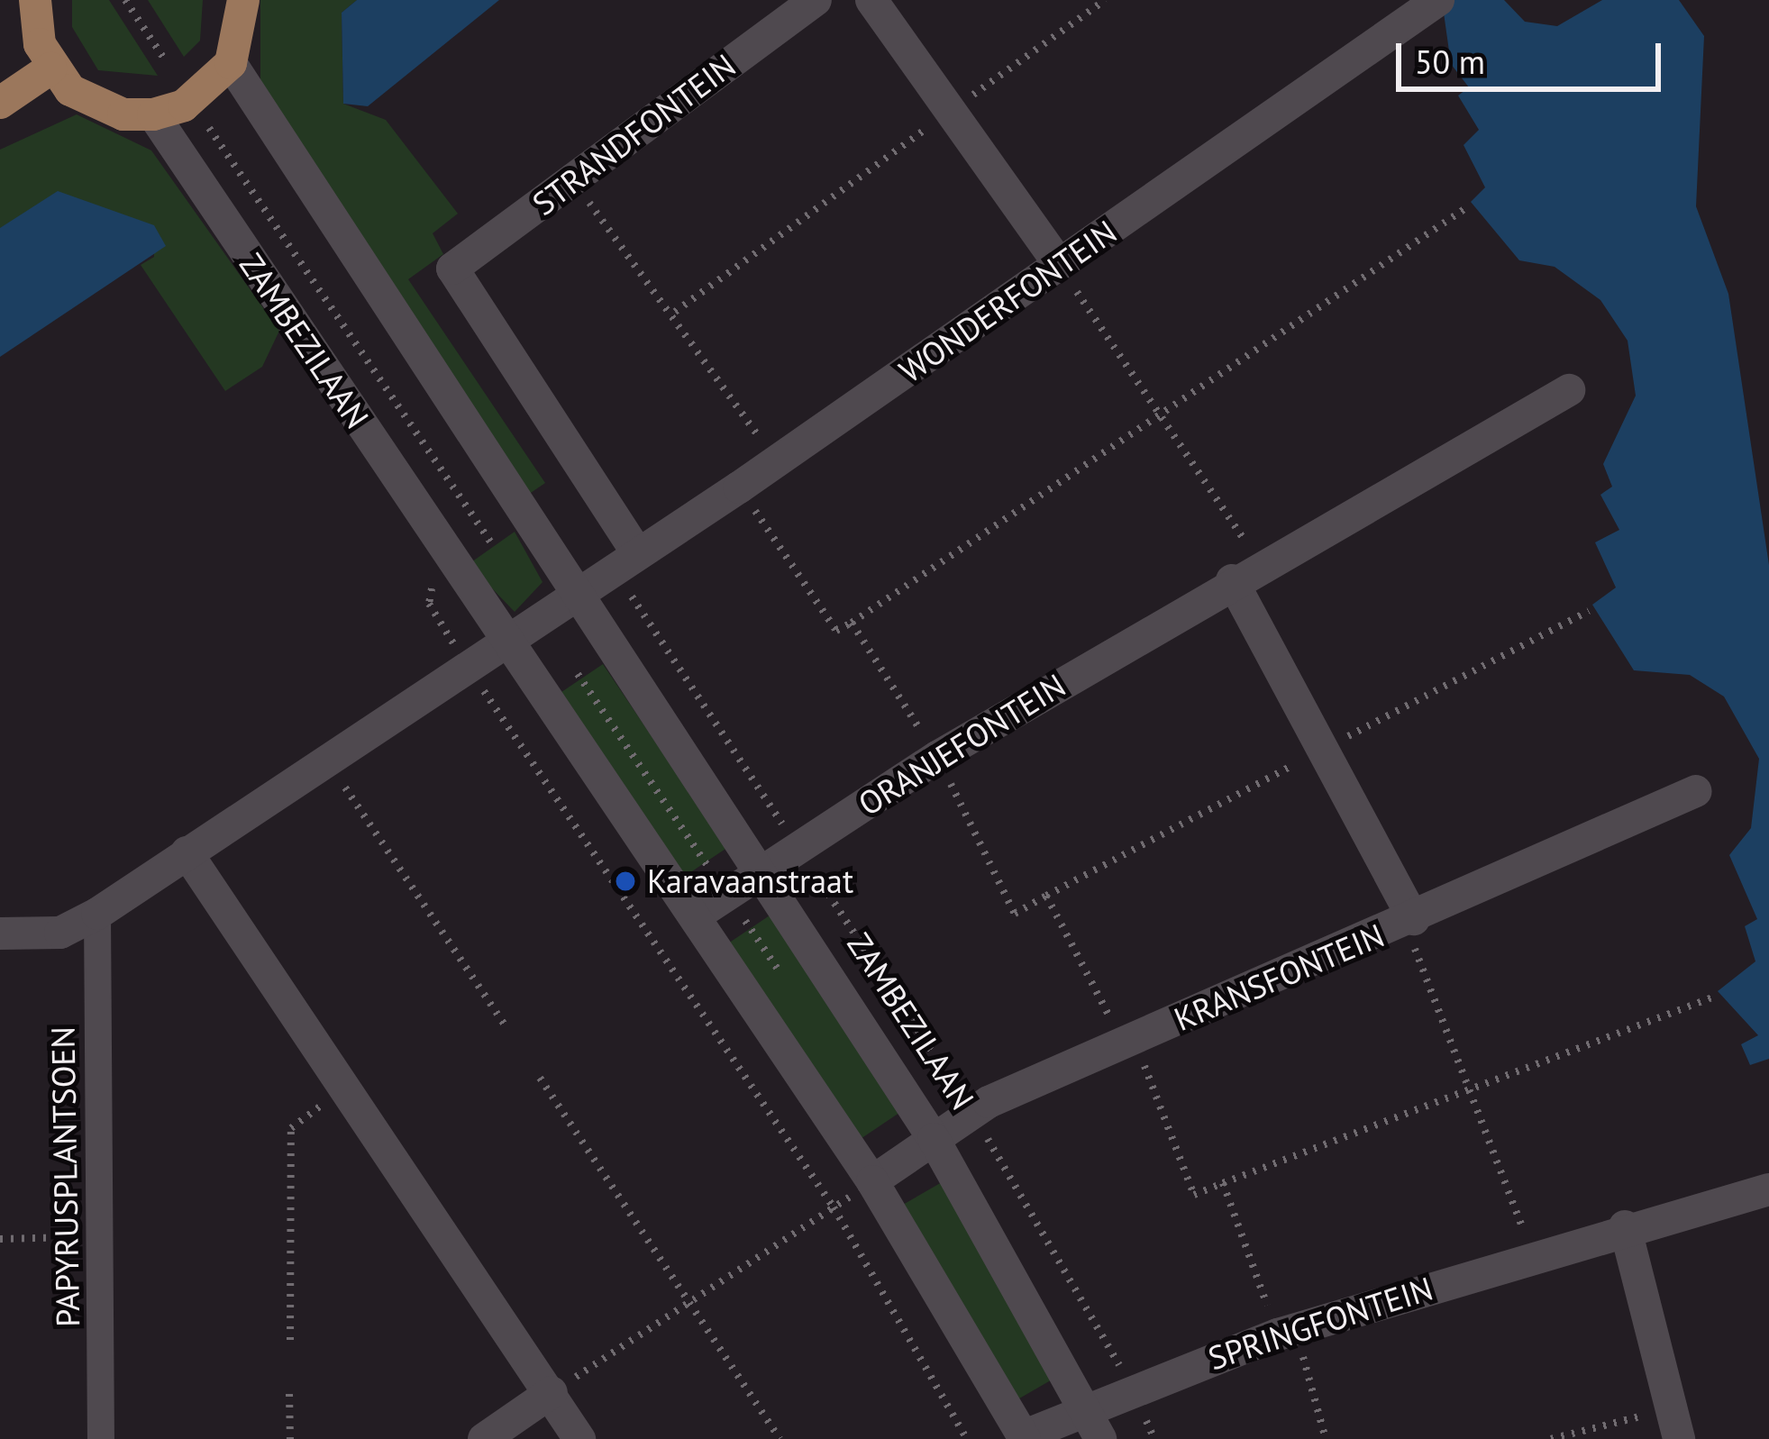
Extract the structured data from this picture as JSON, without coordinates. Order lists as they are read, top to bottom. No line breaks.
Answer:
{"streets":{"street":["STRANDFONTEIN","WONDERFONTEIN","ZAMBEZILAAN","ORANJEFONTEIN","KRANSFONTEIN","PAPYRUSPLANTSOEN","SPRINGFONTEIN"]},"crossings":[["STRANDFONTEIN","WONDERFONTEIN"],["STRANDFONTEIN","ZAMBEZILAAN"],["WONDERFONTEIN","ZAMBEZILAAN"],["ZAMBEZILAAN","ORANJEFONTEIN"],["ZAMBEZILAAN","KRANSFONTEIN"],["ZAMBEZILAAN","SPRINGFONTEIN"]],"places":["Karavaanstraat"],"scale_bar":"50 m"}
